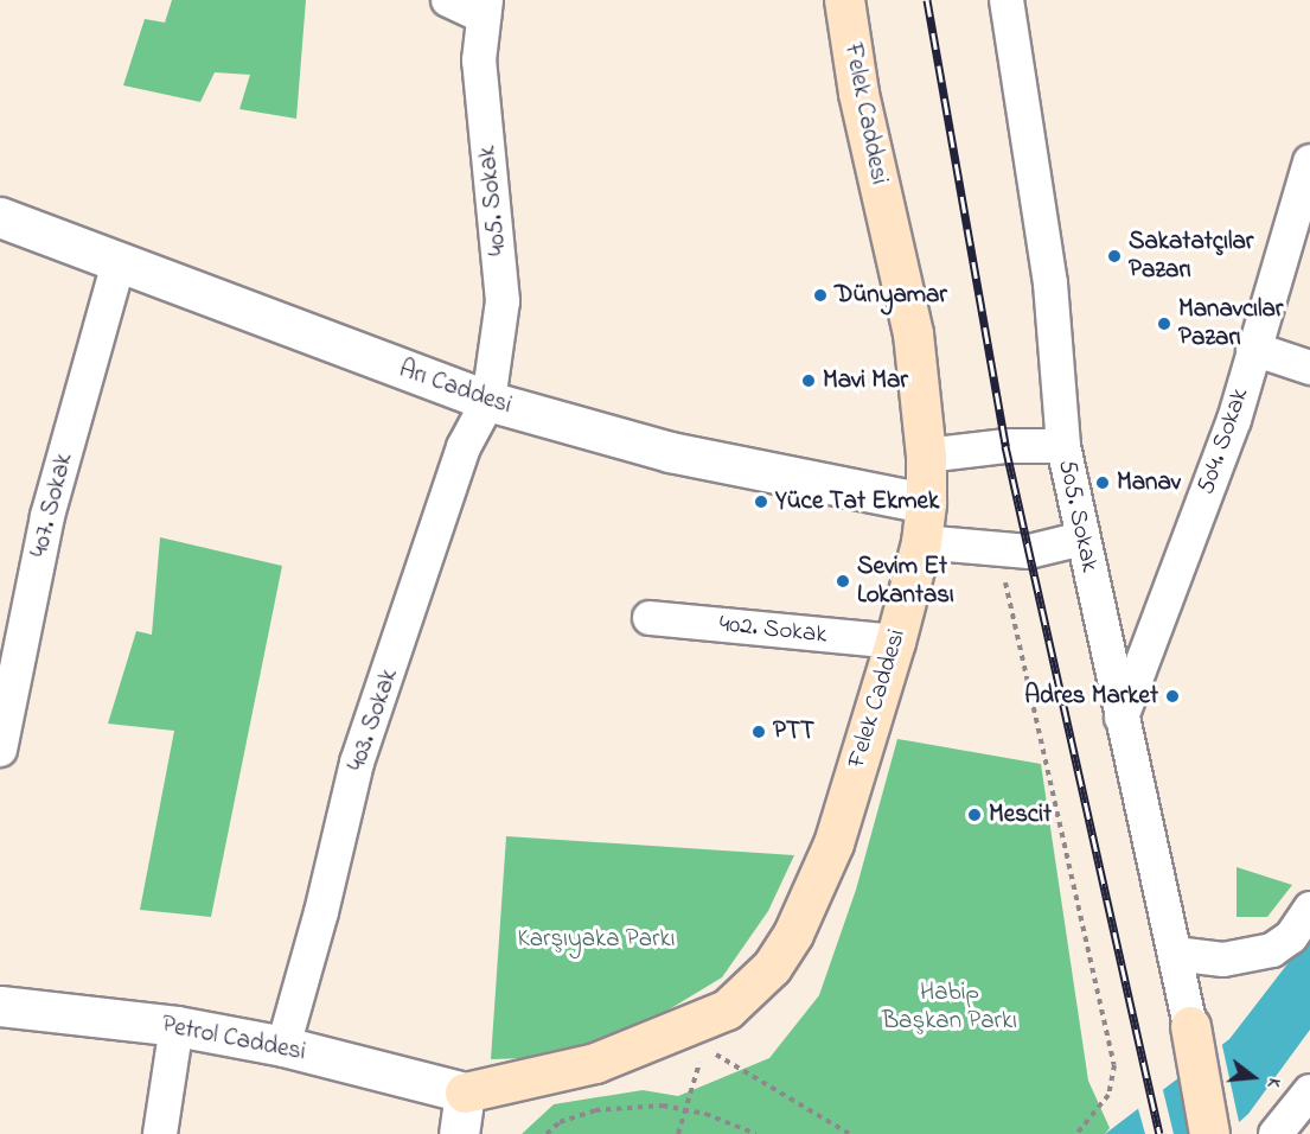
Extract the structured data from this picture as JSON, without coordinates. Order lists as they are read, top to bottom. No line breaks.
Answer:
{"streets":{"main road":["Felek Caddesi"],"street":["405. Sokak","Arı Caddesi","504. Sokak","407. Sokak","505. Sokak","402. Sokak","403. Sokak","Petrol Caddesi"]},"crossings":[["Felek Caddesi","Arı Caddesi"],["Felek Caddesi","402. Sokak"],["Felek Caddesi","Petrol Caddesi"],["405. Sokak","Arı Caddesi"],["405. Sokak","403. Sokak"],["Arı Caddesi","407. Sokak"],["Arı Caddesi","403. Sokak"],["504. Sokak","505. Sokak"],["403. Sokak","Petrol Caddesi"]],"parks":["Karşıyaka Parkı","Habip Başkan Parkı"],"places":["Sakatatçılar Pazarı","Dünyamar","Manavcılar Pazarı","Mavi Mar","Manav","Yüce Tat Ekmek","Sevim Et Lokantası","Adres Market","PTT","Mescit"],"north":"right"}
